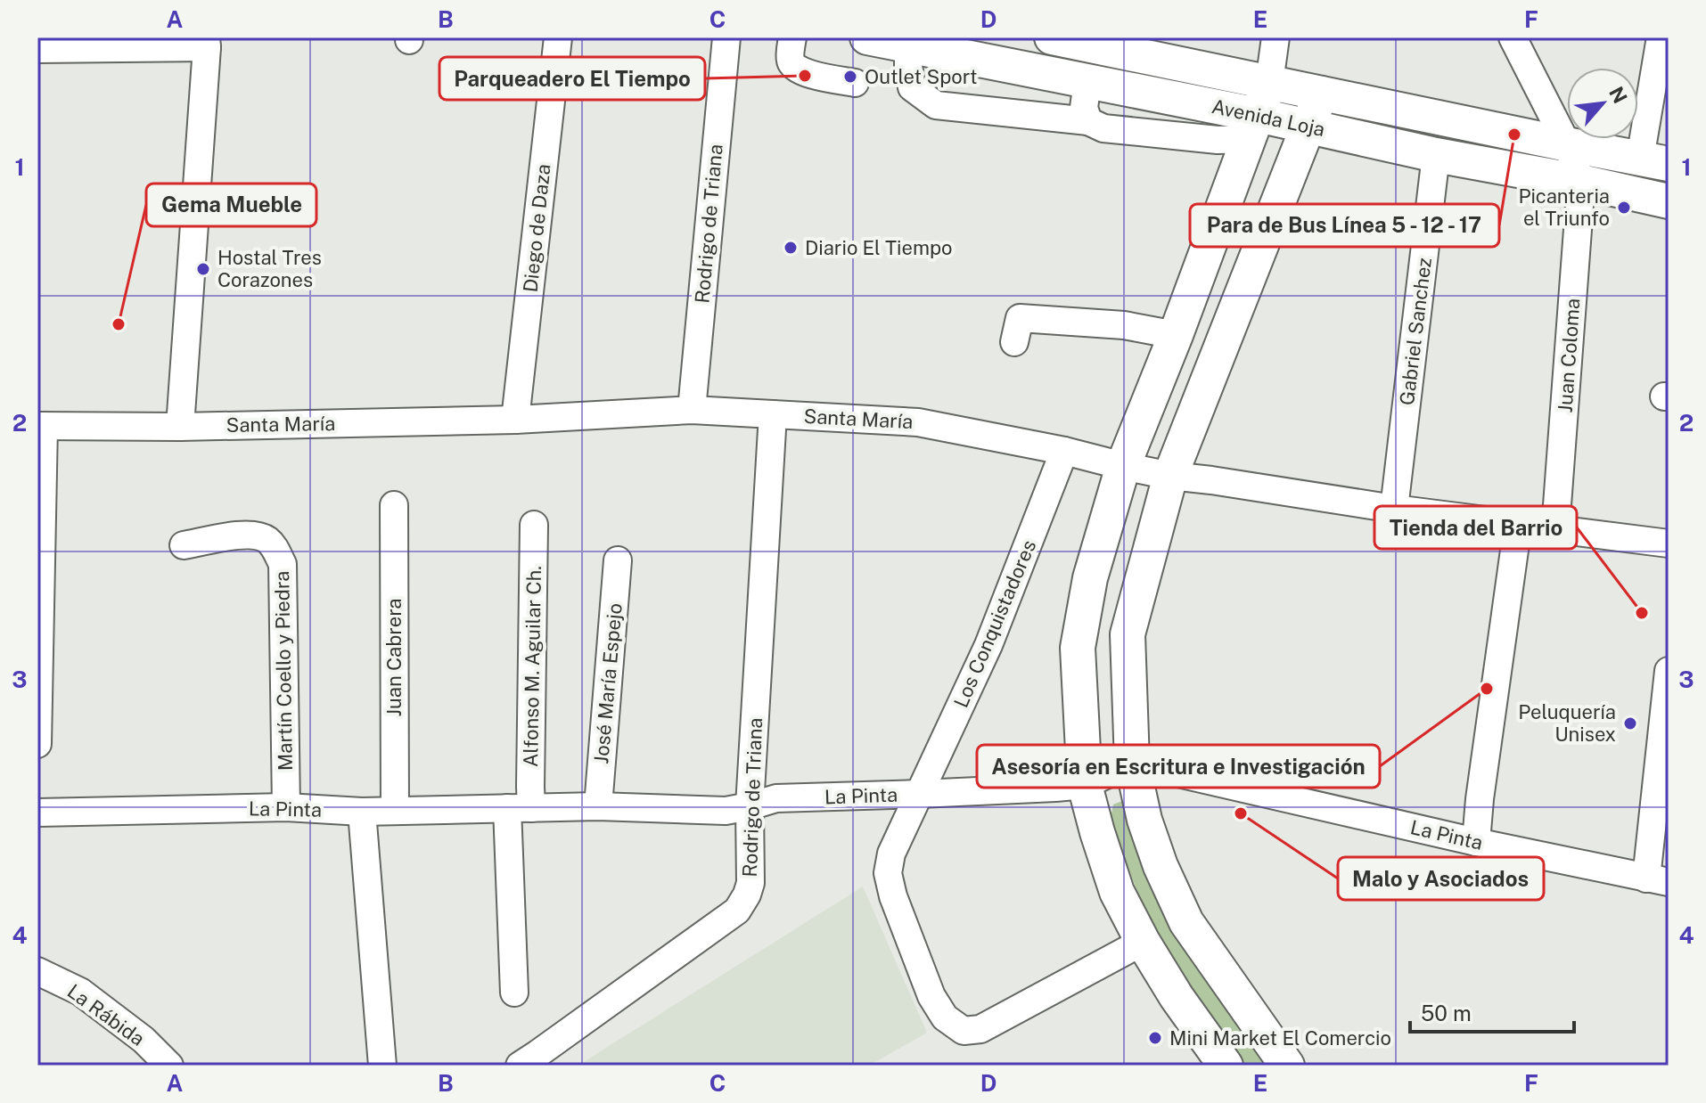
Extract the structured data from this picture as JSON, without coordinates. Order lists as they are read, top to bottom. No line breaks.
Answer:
{"streets":{"main road":["Avenida Loja"],"street":["Rodrigo de Triana","Diego de Daza","Gabriel Sanchez","Juan Coloma","Santa María","Los Conquistadores","Juan Cabrera","Alfonso M. Aguilar Ch.","Martín Coello y Piedra","José María Espejo","La Pinta","La Rábida"]},"crossings":[["Avenida Loja","Gabriel Sanchez"],["Avenida Loja","Juan Coloma"],["Rodrigo de Triana","Santa María"],["Rodrigo de Triana","La Pinta"],["Diego de Daza","Santa María"],["Gabriel Sanchez","Santa María"],["Juan Coloma","Santa María"],["Santa María","Los Conquistadores"],["Los Conquistadores","La Pinta"],["Juan Cabrera","La Pinta"],["Alfonso M. Aguilar Ch.","La Pinta"],["Martín Coello y Piedra","La Pinta"],["José María Espejo","La Pinta"]],"places":["Parqueadero El Tiempo","Outlet Sport","Para de Bus Línea 5 - 12 - 17","Picanteria el Triunfo","Diario El Tiempo","Hostal Tres Corazones","Gema Mueble","Tienda del Barrio","Asesoría en Escritura e Investigación","Peluquería Unisex","Malo y Asociados","Mini Market El Comercio"],"scale_bar":"50 m","north":"top right","grid":{"columns":["A","B","C","D","E","F"],"rows":["1","2","3","4"]}}
